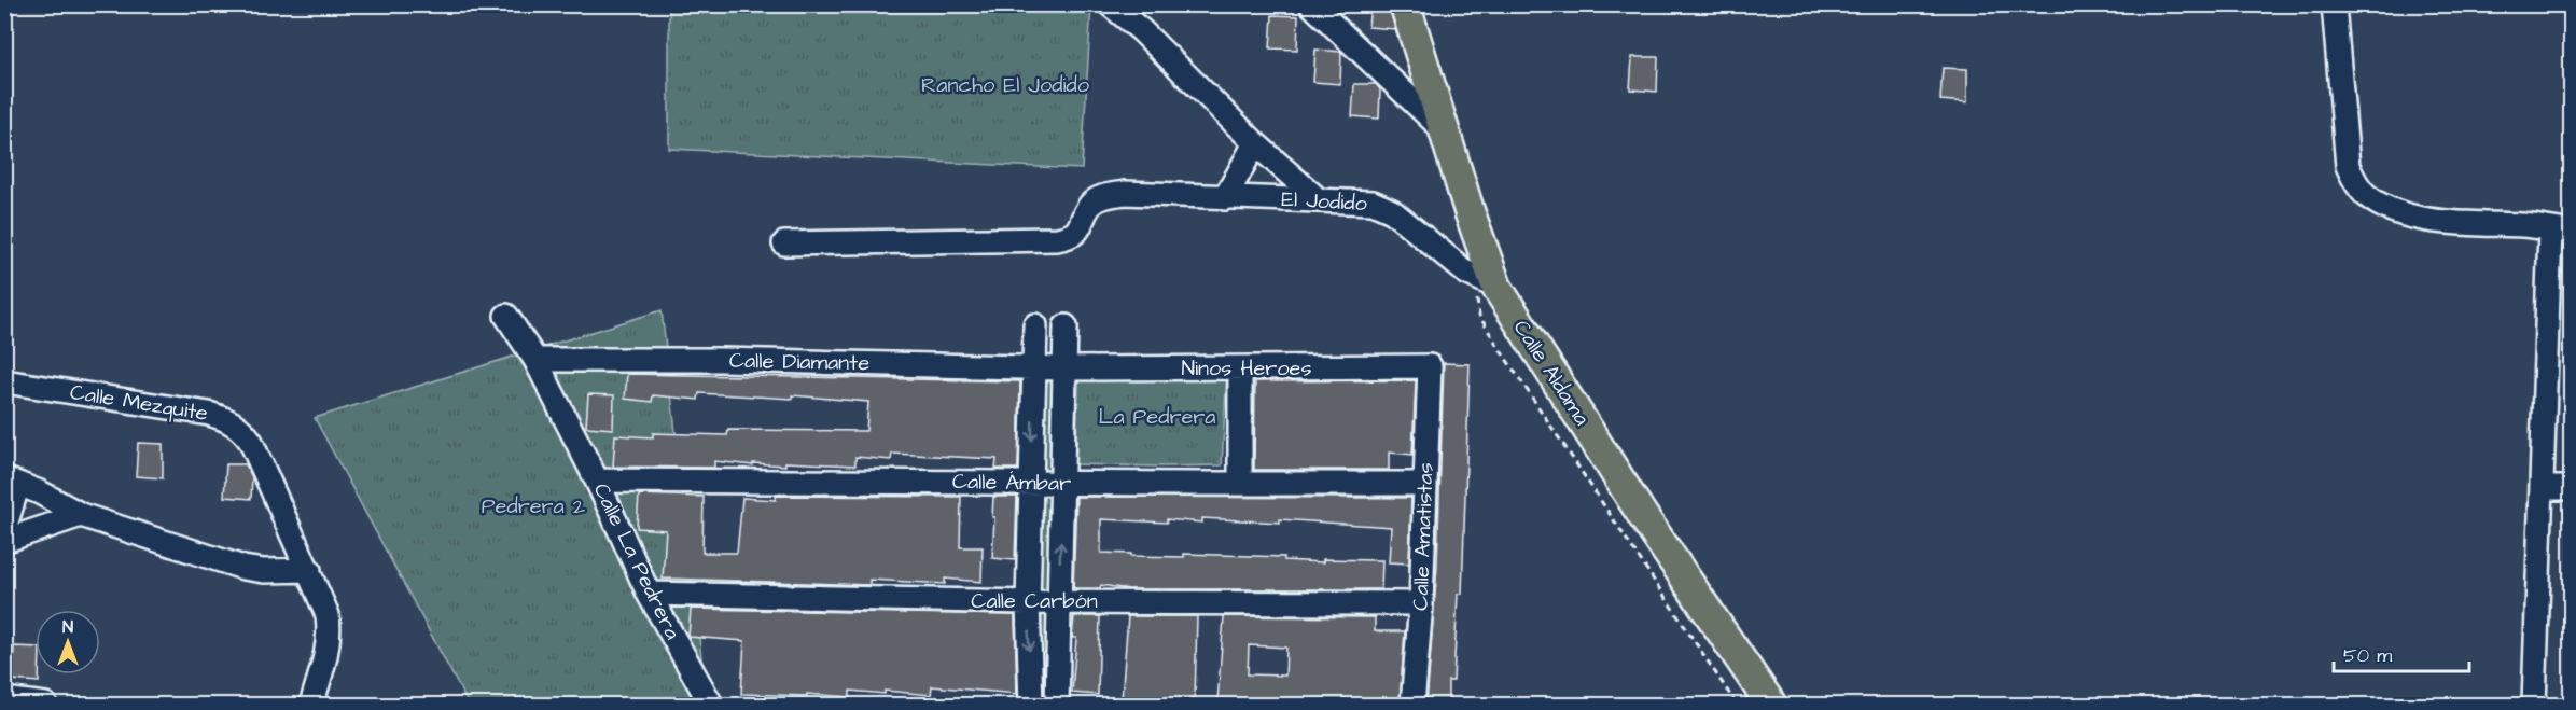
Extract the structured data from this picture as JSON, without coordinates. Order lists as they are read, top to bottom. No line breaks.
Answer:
{"streets":{"main road":["Calle Aldama"],"street":["El Jodido","Calle Diamante","Ninos Heroes","Calle Mezquite","Calle Ámbar","Calle Amatistas","Calle La Pedrera","Calle Carbón"]},"crossings":[["El Jodido","Calle Aldama"],["Calle Diamante","Ninos Heroes"],["Calle Diamante","Calle La Pedrera"],["Ninos Heroes","Calle Amatistas"],["Calle Ámbar","Calle Amatistas"],["Calle Ámbar","Calle La Pedrera"],["Calle Amatistas","Calle Carbón"],["Calle La Pedrera","Calle Carbón"]],"parks":["Rancho El Jodido","La Pedrera","Pedrera 2"],"scale_bar":"50 m","north":"top"}
